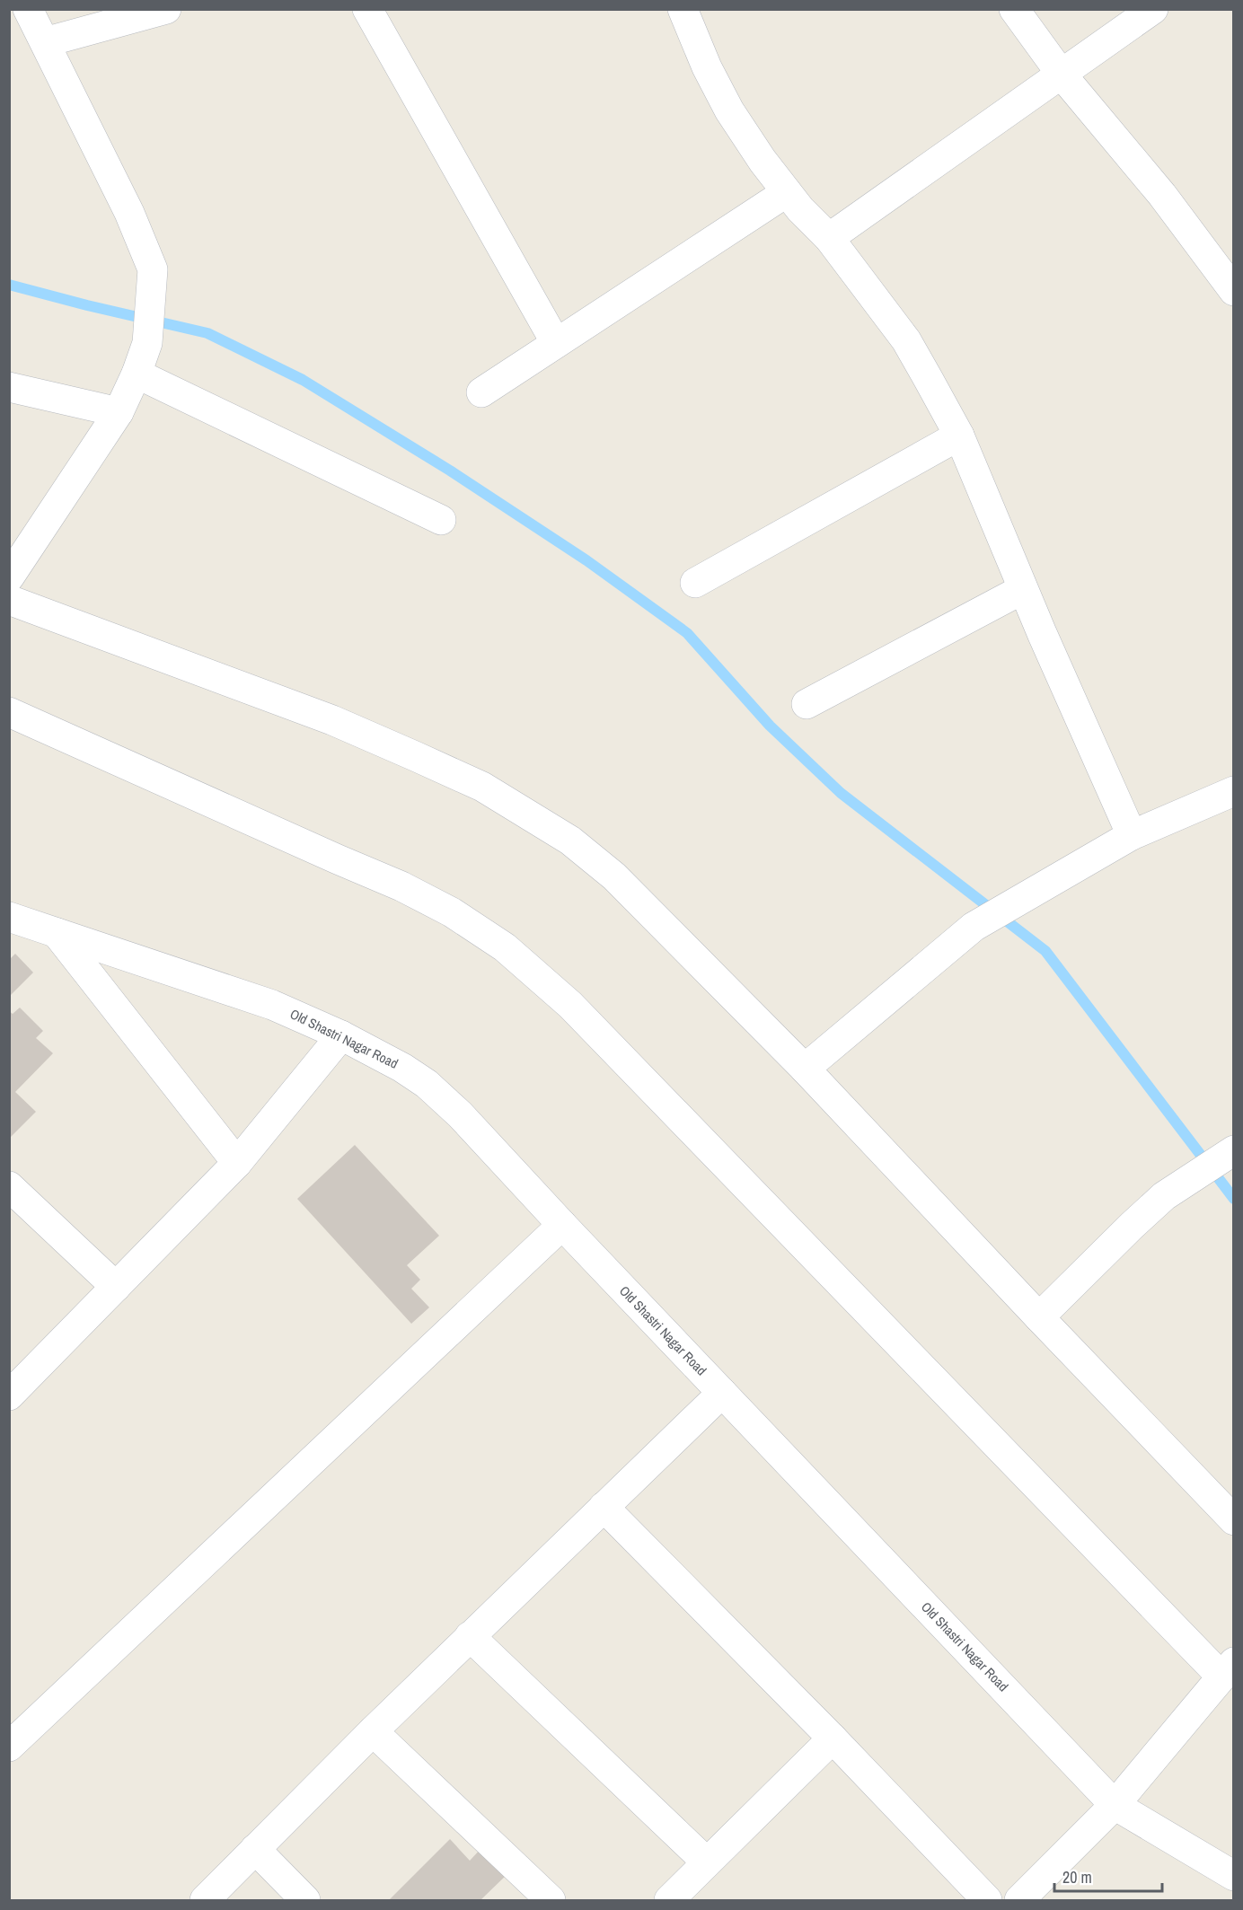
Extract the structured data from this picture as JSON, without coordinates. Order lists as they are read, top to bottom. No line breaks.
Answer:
{"streets":{"street":["Old Shastri Nagar Road"]},"scale_bar":"20 m"}
